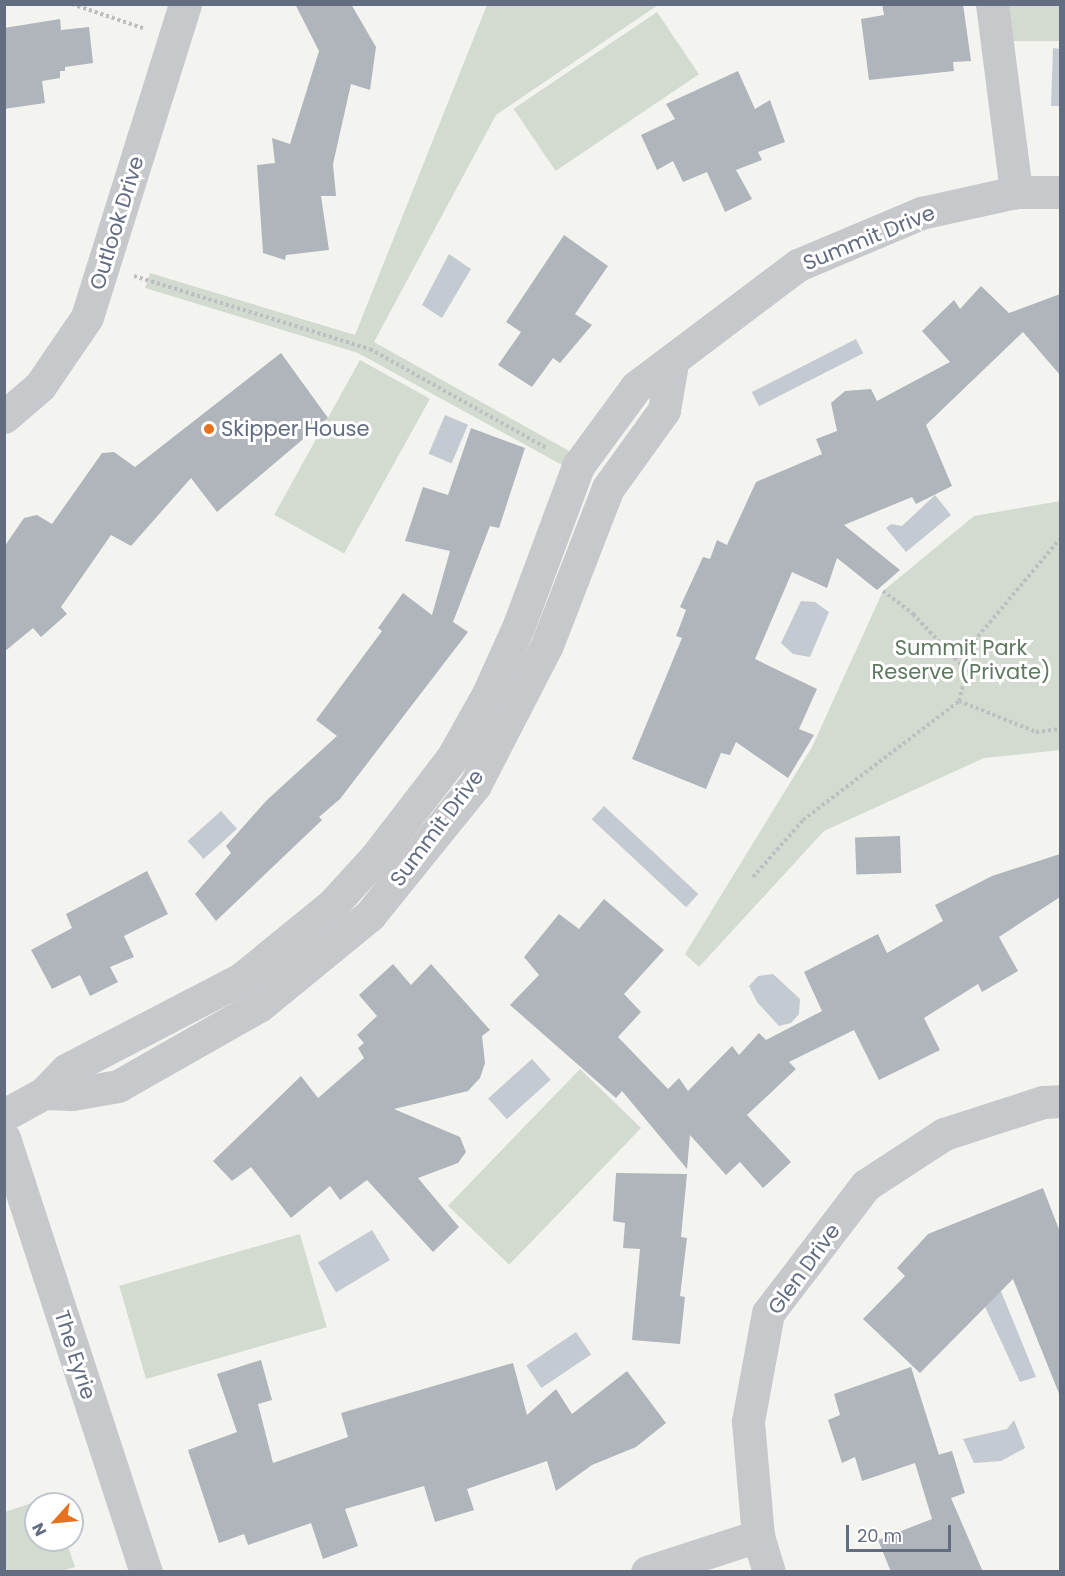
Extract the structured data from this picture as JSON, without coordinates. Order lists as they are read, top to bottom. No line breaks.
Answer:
{"streets":{"street":["Outlook Drive","Summit Drive","Glen Drive","The Eyrie"]},"parks":["Summit Park Reserve (Private)"],"places":["Skipper House"],"scale_bar":"20 m","north":"bottom left"}
